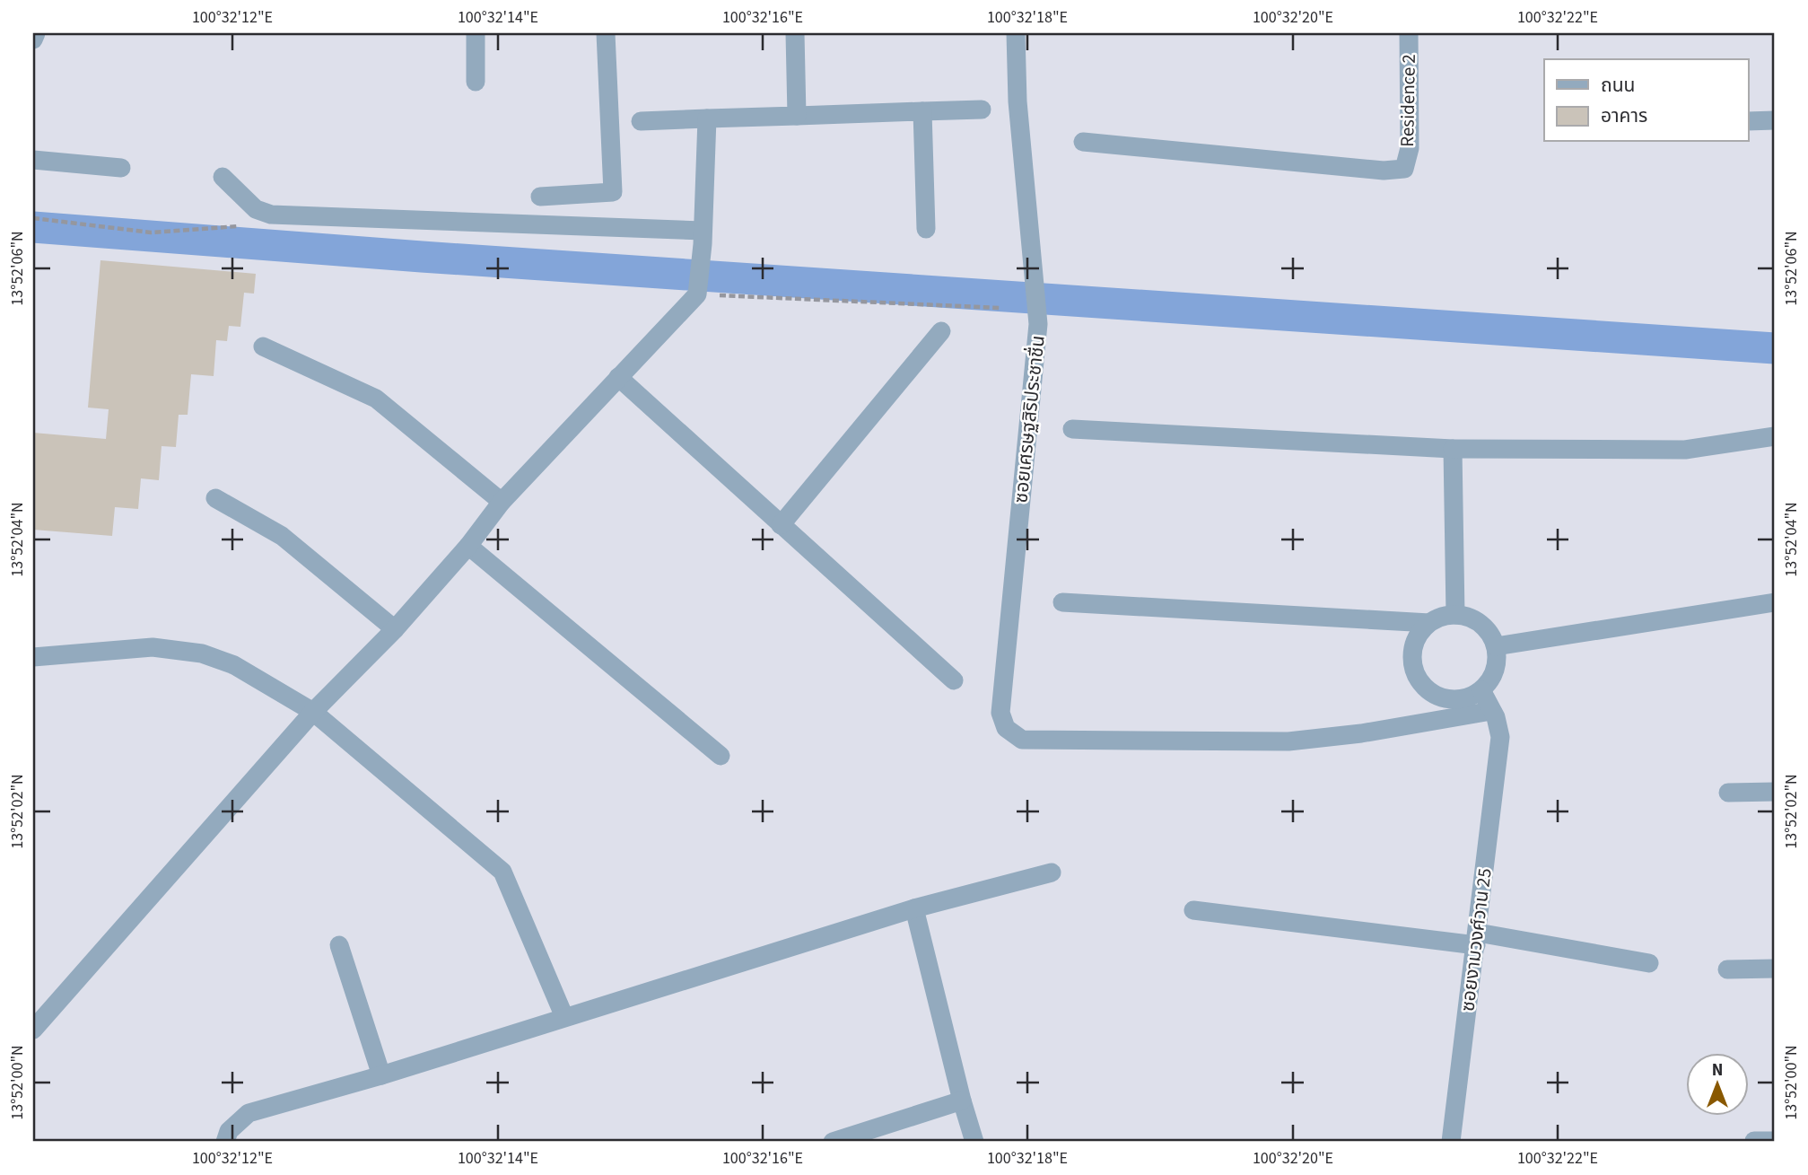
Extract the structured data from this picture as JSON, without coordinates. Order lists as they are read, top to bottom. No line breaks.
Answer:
{"streets":{"street":["Residence 2","ซอยเศรษฐสิริประชาชื่น","ซอยงามวงศ์วาน 25"]},"crossings":[["ซอยเศรษฐสิริประชาชื่น","ซอยงามวงศ์วาน 25"]],"legend":["ถนน","อาคาร"],"north":"top","coordinates":["100°32'12\"E","100°32'14\"E","100°32'16\"E","100°32'18\"E","100°32'20\"E","100°32'22\"E","13°52'06\"N","13°52'04\"N","13°52'02\"N","13°52'00\"N"]}
